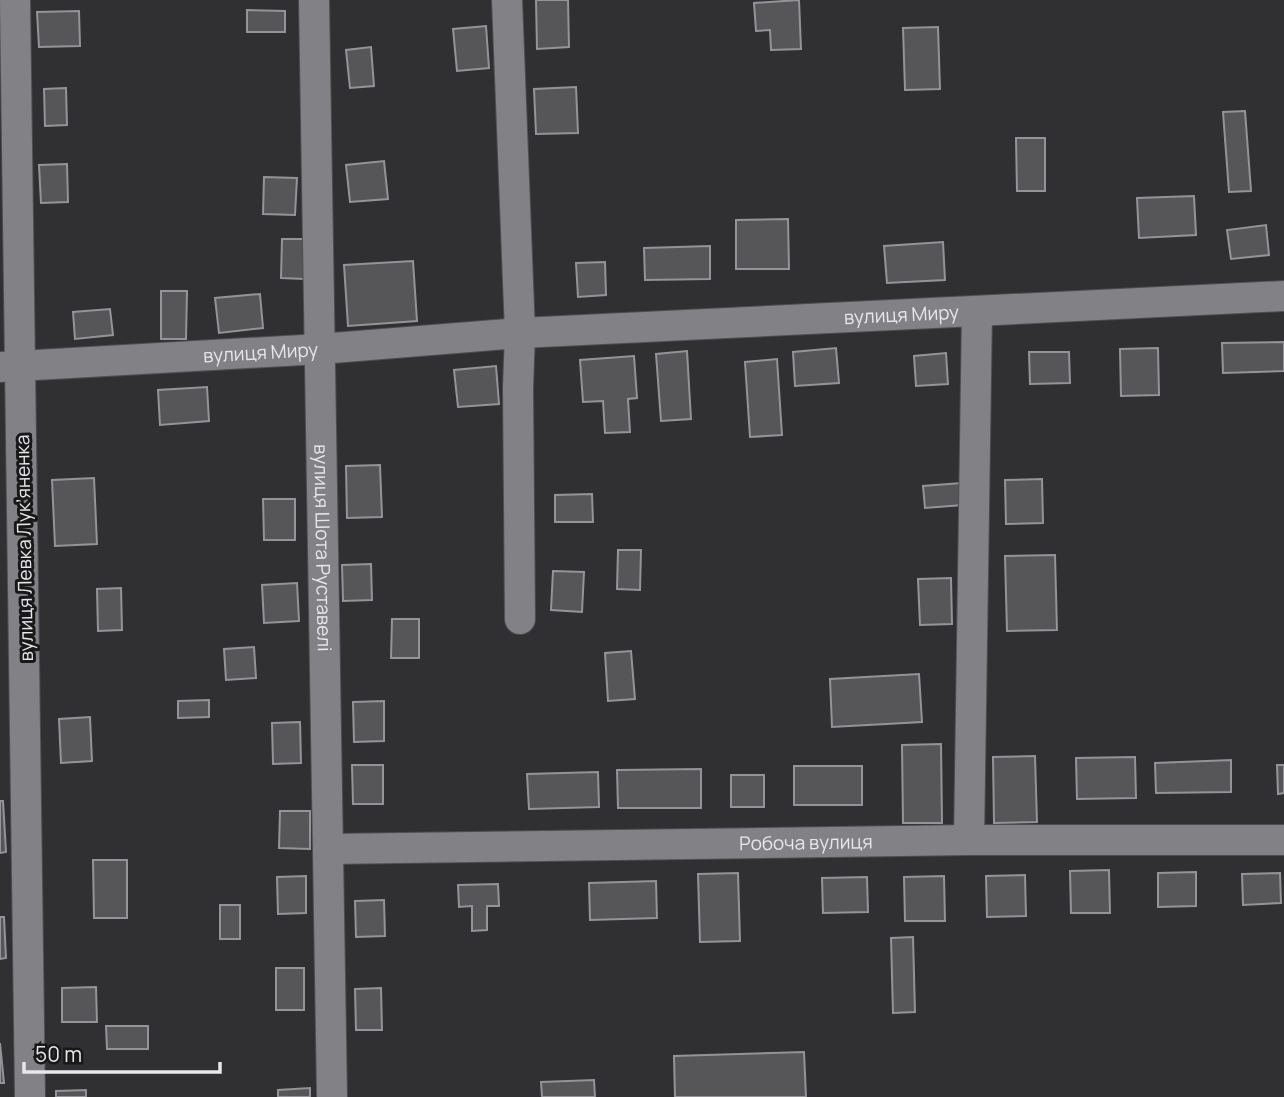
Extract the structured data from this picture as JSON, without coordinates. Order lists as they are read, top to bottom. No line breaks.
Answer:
{"streets":{"street":["вулиця Миру","вулиця Левка Лукʼяненка","вулиця Шота Руставелі","Робоча вулиця"]},"crossings":[["вулиця Миру","вулиця Левка Лукʼяненка"],["вулиця Миру","вулиця Шота Руставелі"],["вулиця Шота Руставелі","Робоча вулиця"]],"scale_bar":"50 m"}
